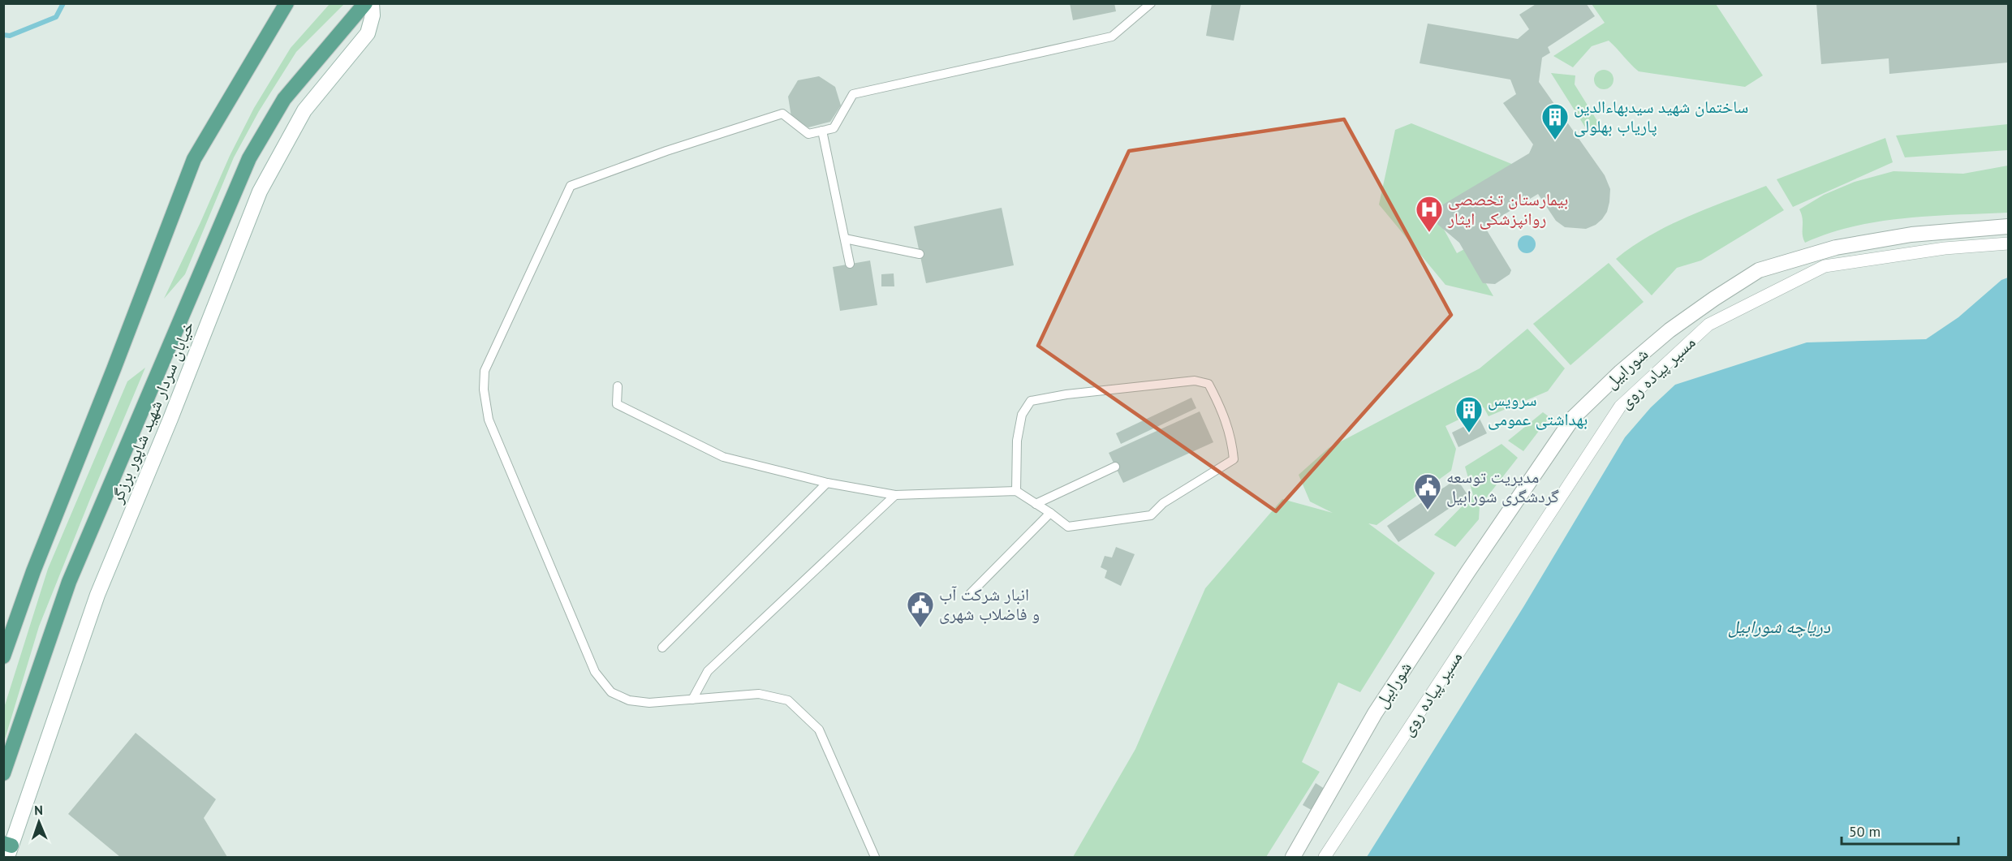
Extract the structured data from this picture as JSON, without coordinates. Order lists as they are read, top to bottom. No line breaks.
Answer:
{"streets":{"main road":["خیابان سردار شهید شاپور برزگر"],"street":["شورابیل","مسیر پیاده روی"]},"water":["دریاچه شورابیل"],"places":{"building":["ساختمان شهید سیدبهاءالدین پاریاب بهلولی","سرویس بهداشتی عمومی"],"hospital":["بیمارستان تخصصی روانپزشکی ایثار"],"public building":["مدیریت توسعه گردشگری شورابیل","انبار شرکت آب و فاضلاب شهری"]},"scale_bar":"50 m","north":"top"}
